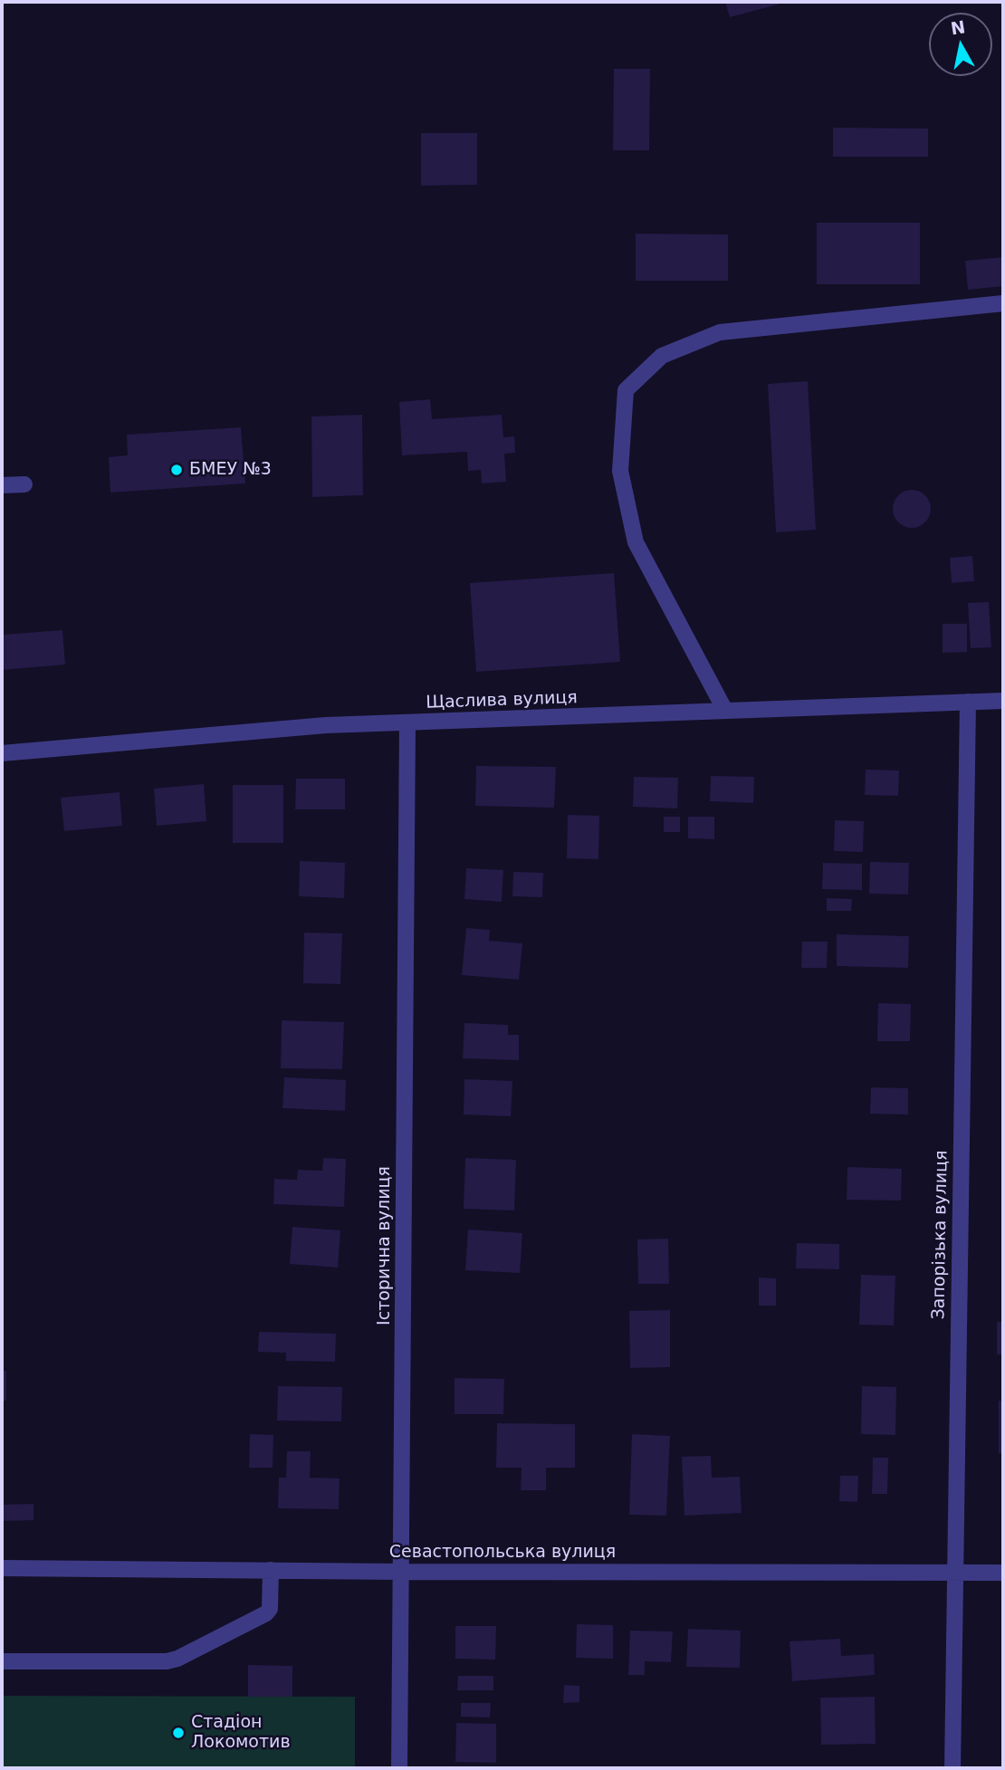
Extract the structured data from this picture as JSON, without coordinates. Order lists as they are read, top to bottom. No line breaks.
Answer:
{"streets":{"street":["Щаслива вулиця","Запорізька вулиця","Історична вулиця","Севастопольська вулиця"]},"crossings":[["Щаслива вулиця","Запорізька вулиця"],["Щаслива вулиця","Історична вулиця"],["Запорізька вулиця","Севастопольська вулиця"],["Історична вулиця","Севастопольська вулиця"]],"places":["БМЕУ №3","Стадіон Локомотив"],"north":"top"}
